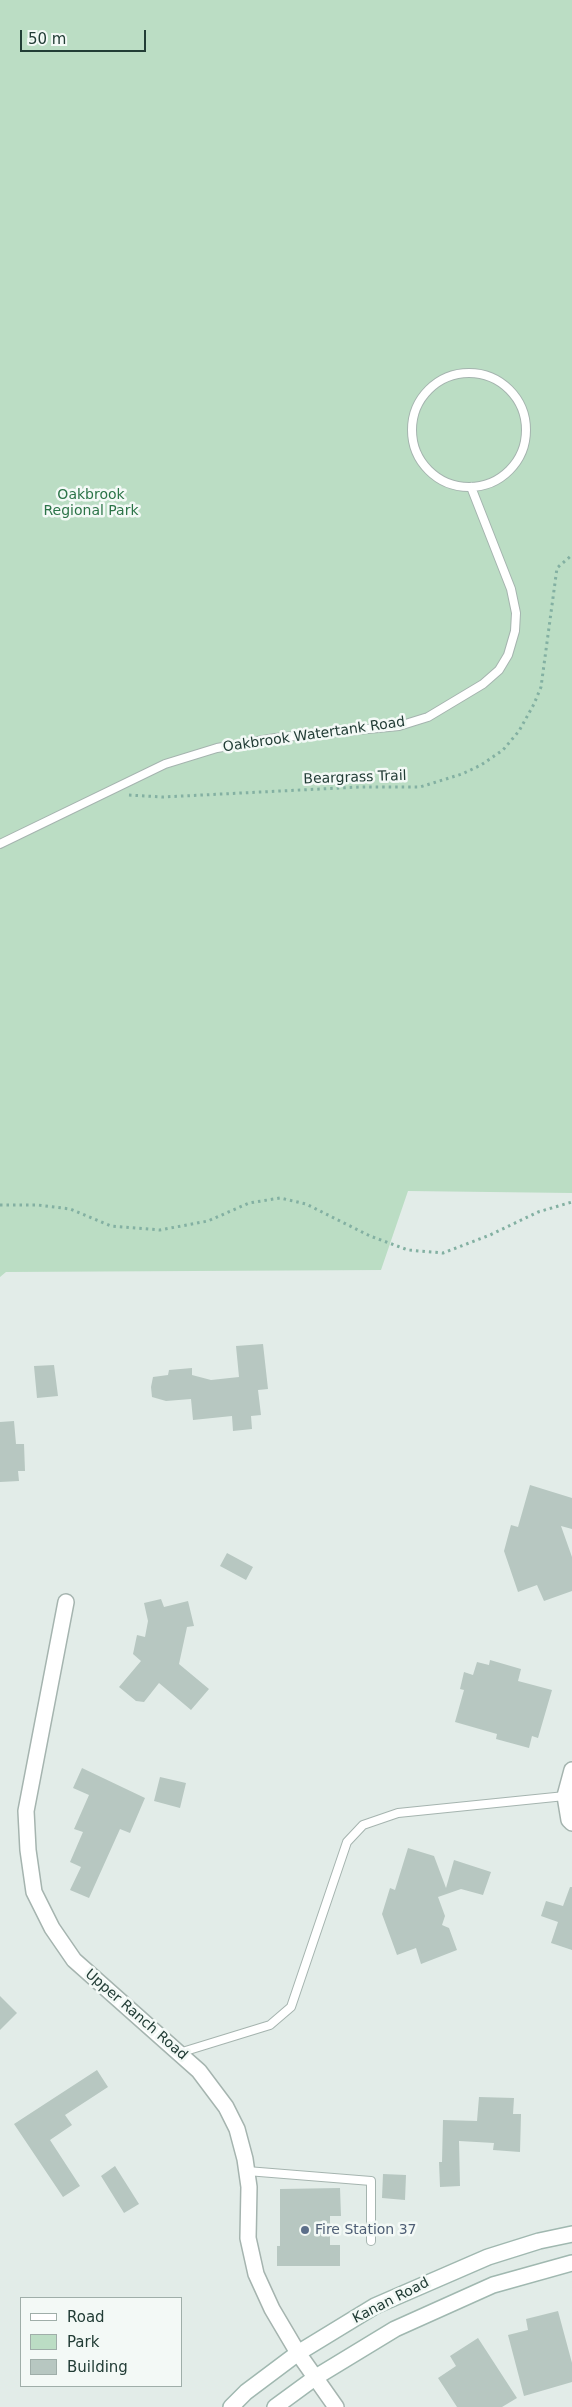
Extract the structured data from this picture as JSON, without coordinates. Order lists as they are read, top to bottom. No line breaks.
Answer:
{"streets":{"street":["Upper Ranch Road","Kanan Road"],"lane":["Oakbrook Watertank Road"],"path":["Beargrass Trail"]},"crossings":[["Upper Ranch Road","Kanan Road"]],"parks":["Oakbrook Regional Park"],"places":["Fire Station 37"],"legend":["Road","Park","Building"],"scale_bar":"50 m"}
